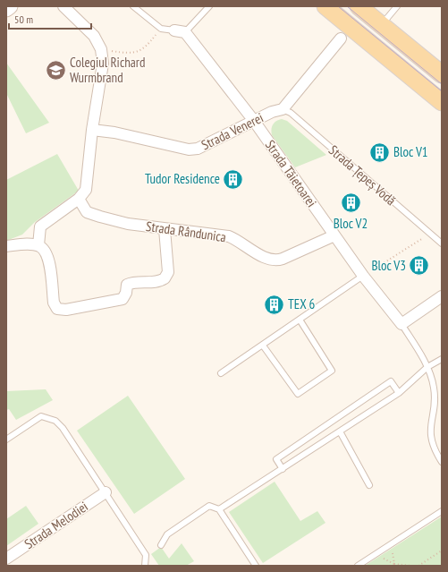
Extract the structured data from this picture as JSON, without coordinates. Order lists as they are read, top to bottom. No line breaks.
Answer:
{"streets":{"street":["Strada Venerei","Strada Tăietoarei","Strada Rândunica","Strada Melodiei"],"lane":["Strada Țepeș Vodă"]},"crossings":[["Strada Venerei","Strada Tăietoarei"],["Strada Venerei","Strada Țepeș Vodă"],["Strada Tăietoarei","Strada Rândunica"]],"places":{"school or university":["Colegiul Richard Wurmbrand"],"building":["Bloc V1","Tudor Residence","Bloc V2","Bloc V3","TEX 6"]},"scale_bar":"50 m"}
